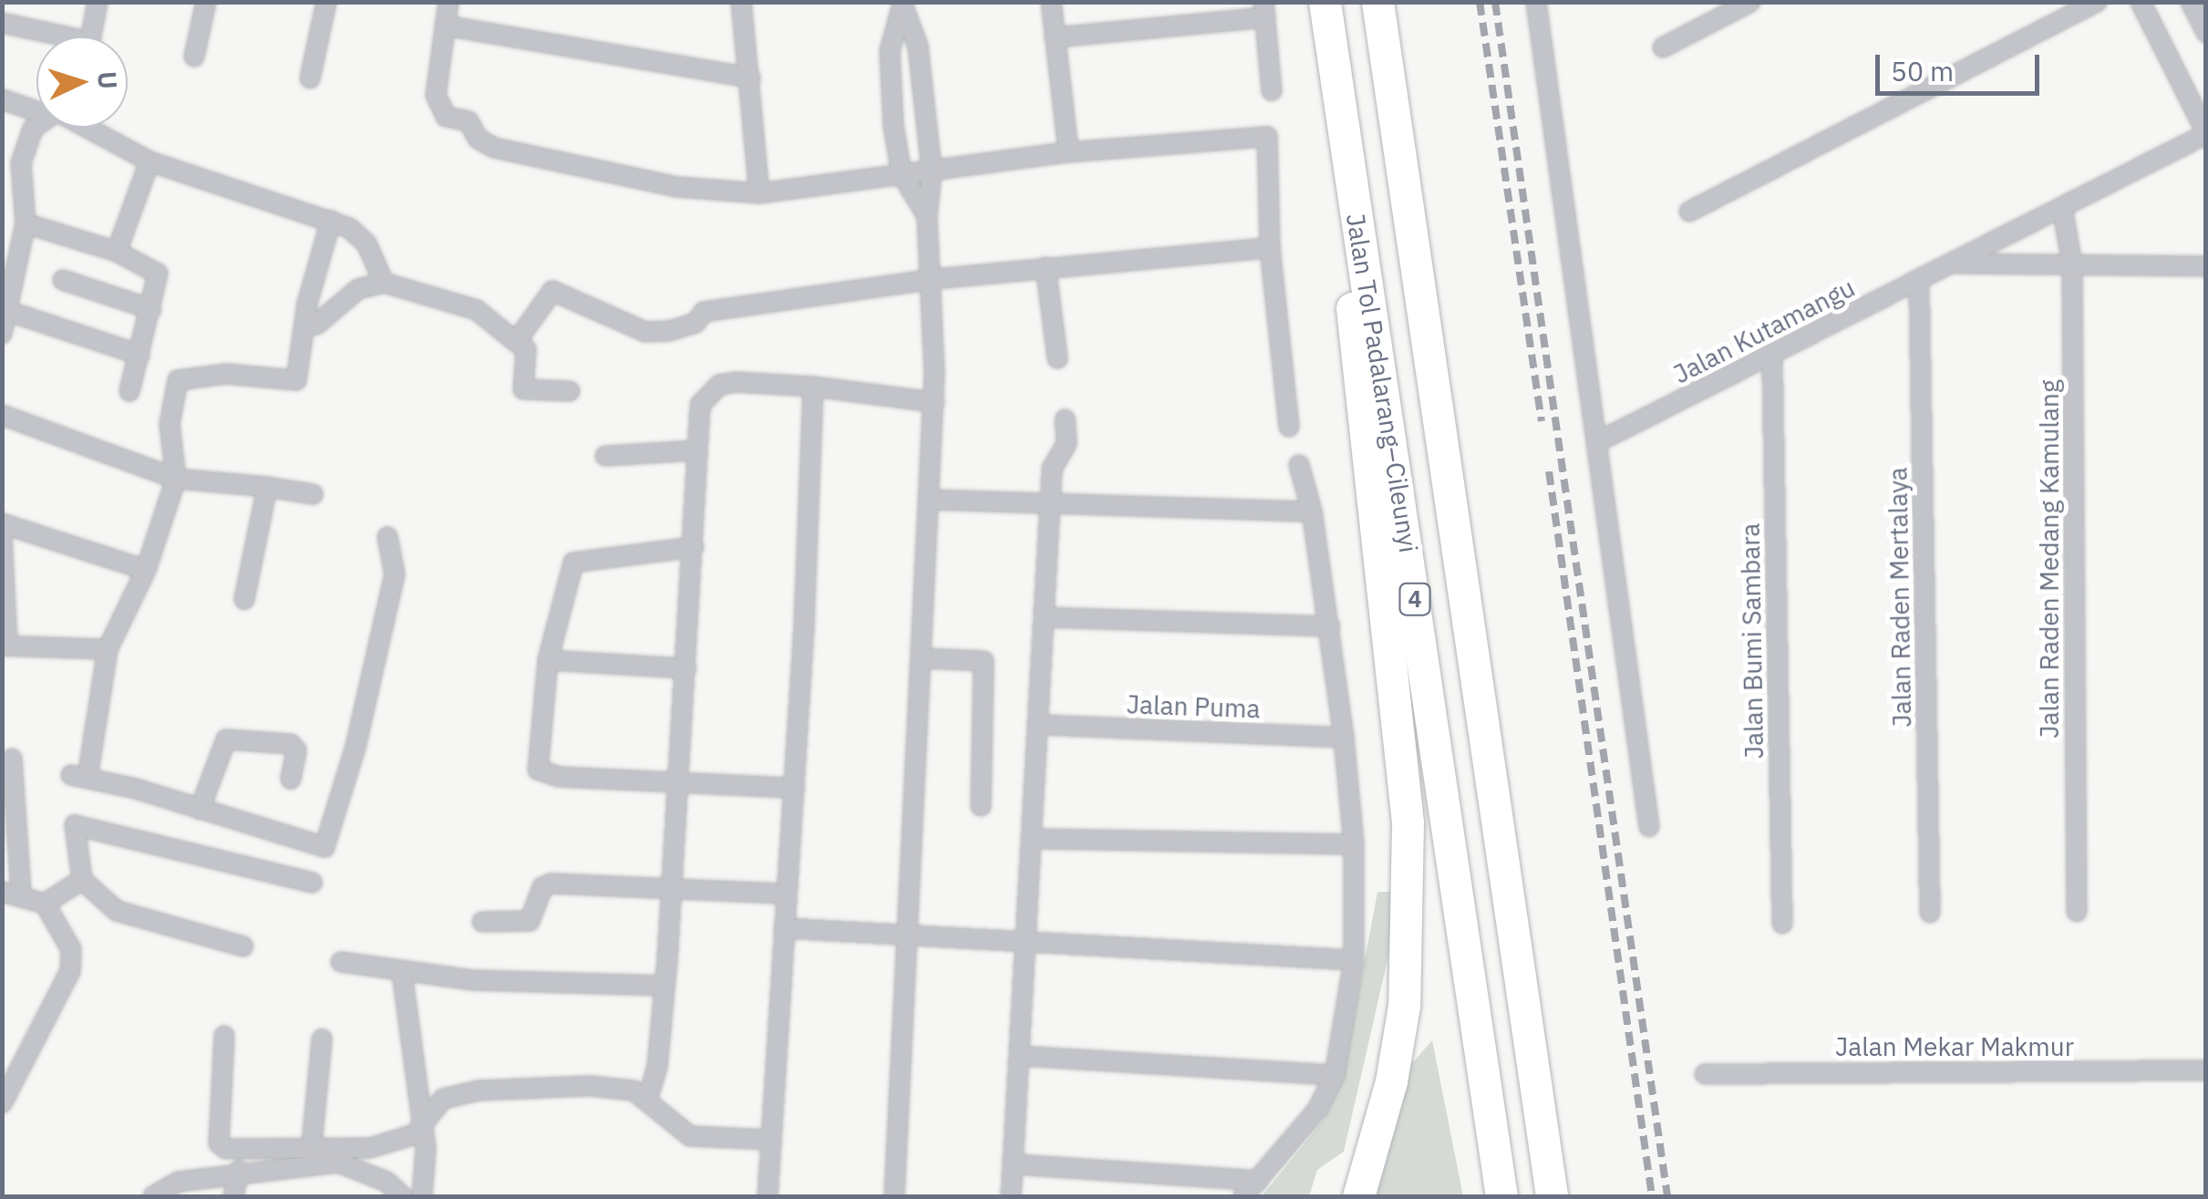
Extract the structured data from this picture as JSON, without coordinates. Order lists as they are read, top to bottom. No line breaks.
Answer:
{"streets":{"highway":["Jalan Tol Padalarang–Cileunyi","4"],"street":["Jalan Kutamangu","Jalan Raden Medang Kamulang","Jalan Raden Mertalaya","Jalan Bumi Sambara","Jalan Puma","Jalan Mekar Makmur"]},"crossings":[["Jalan Kutamangu","Jalan Raden Medang Kamulang"],["Jalan Kutamangu","Jalan Raden Mertalaya"],["Jalan Kutamangu","Jalan Bumi Sambara"]],"scale_bar":"50 m","north":"right"}
